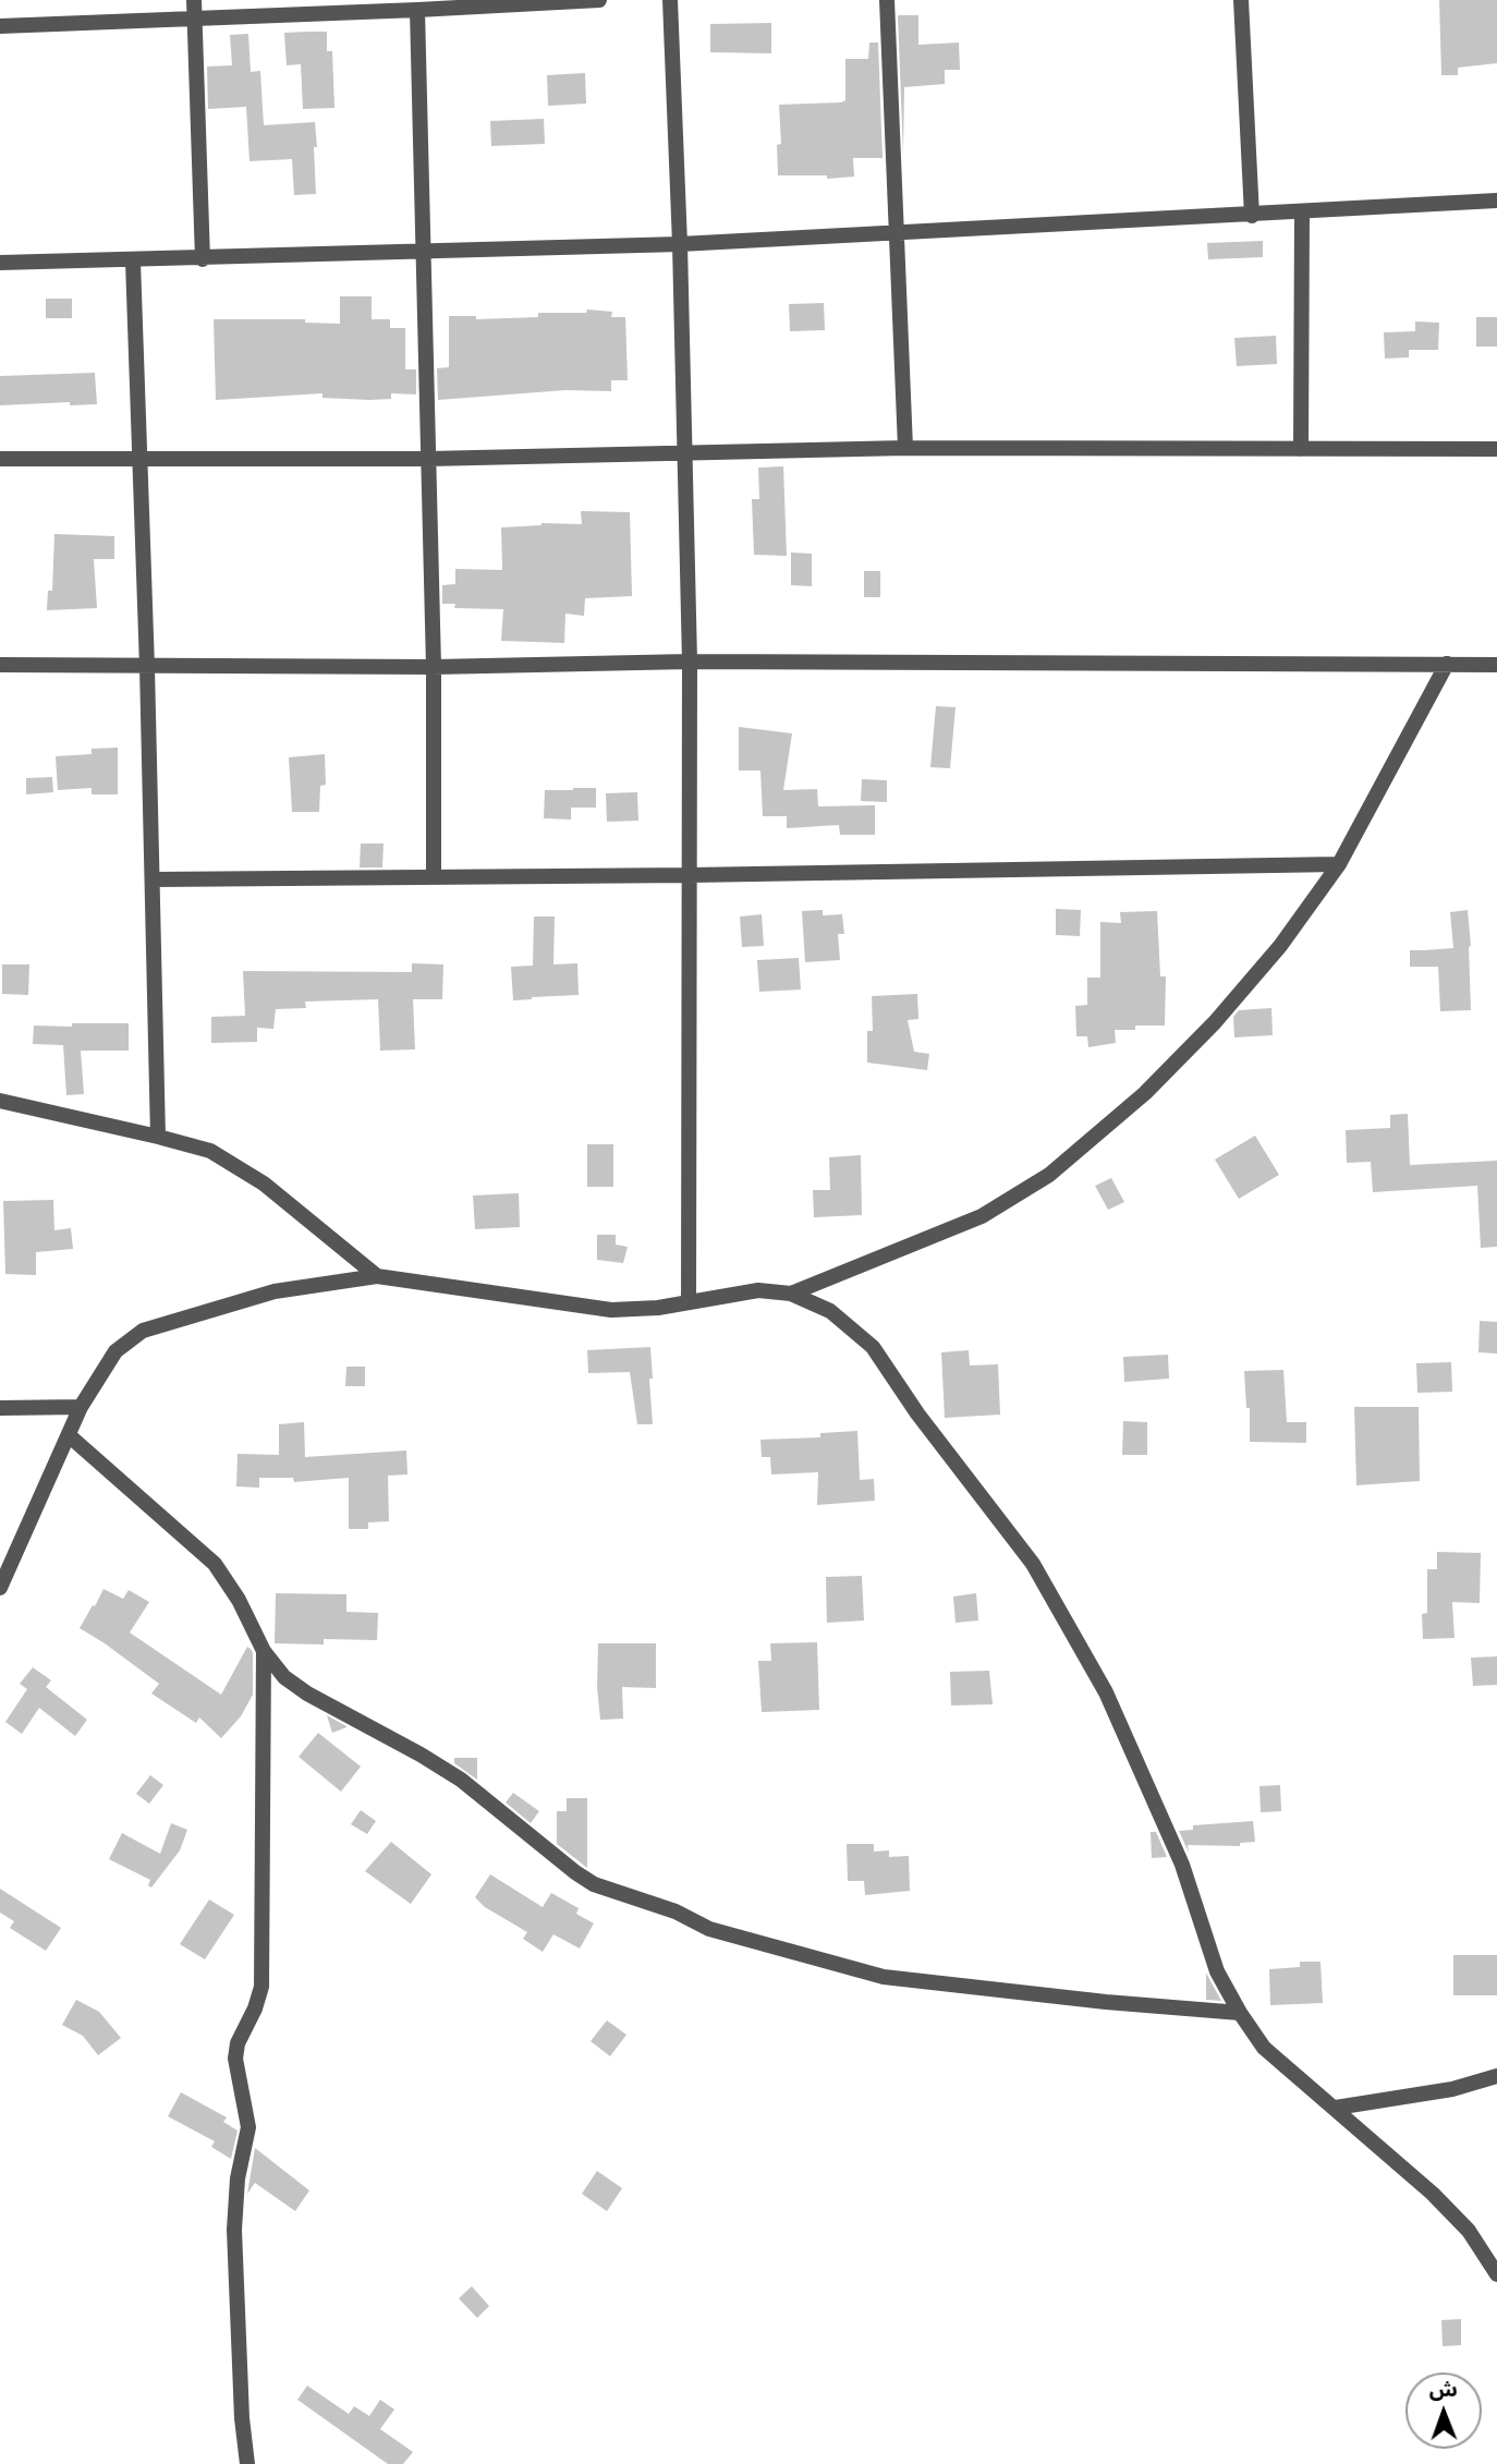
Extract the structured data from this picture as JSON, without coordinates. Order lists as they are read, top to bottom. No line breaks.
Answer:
{"north":"top"}
